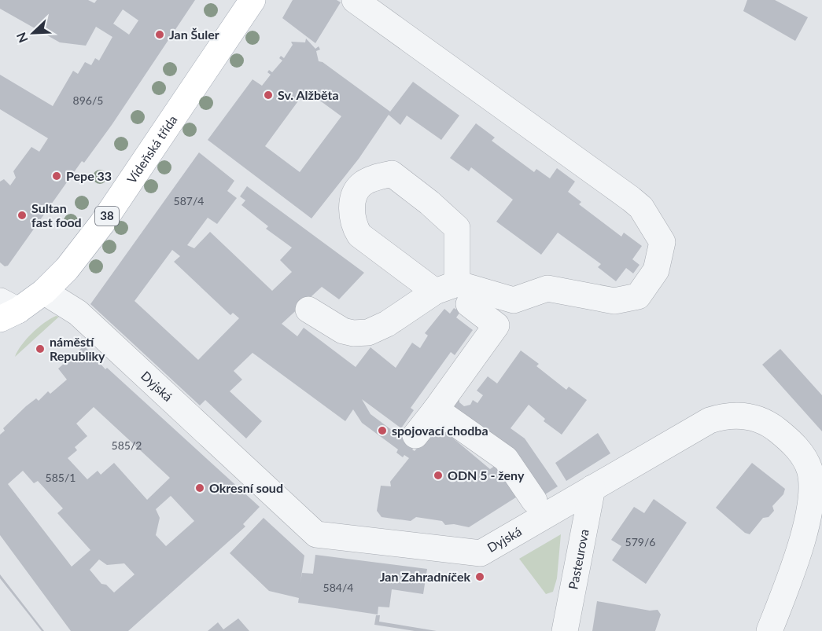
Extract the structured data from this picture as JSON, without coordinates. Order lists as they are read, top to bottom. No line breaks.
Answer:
{"streets":{"main road":["Vídeňská třída","38"],"street":["Dyjská","Pasteurova"]},"crossings":[["Vídeňská třída","38"],["Vídeňská třída","Dyjská"],["38","Dyjská"],["Dyjská","Pasteurova"]],"places":["Jan Šuler","Sv. Alžběta","Pepe 33","Sultan fast food","náměstí Republiky","spojovací chodba","ODN 5 - ženy","Okresní soud","Jan Zahradníček"],"house_numbers":["896/5","587/4","585/2","585/1","579/6","584/4"],"north":"bottom left"}
